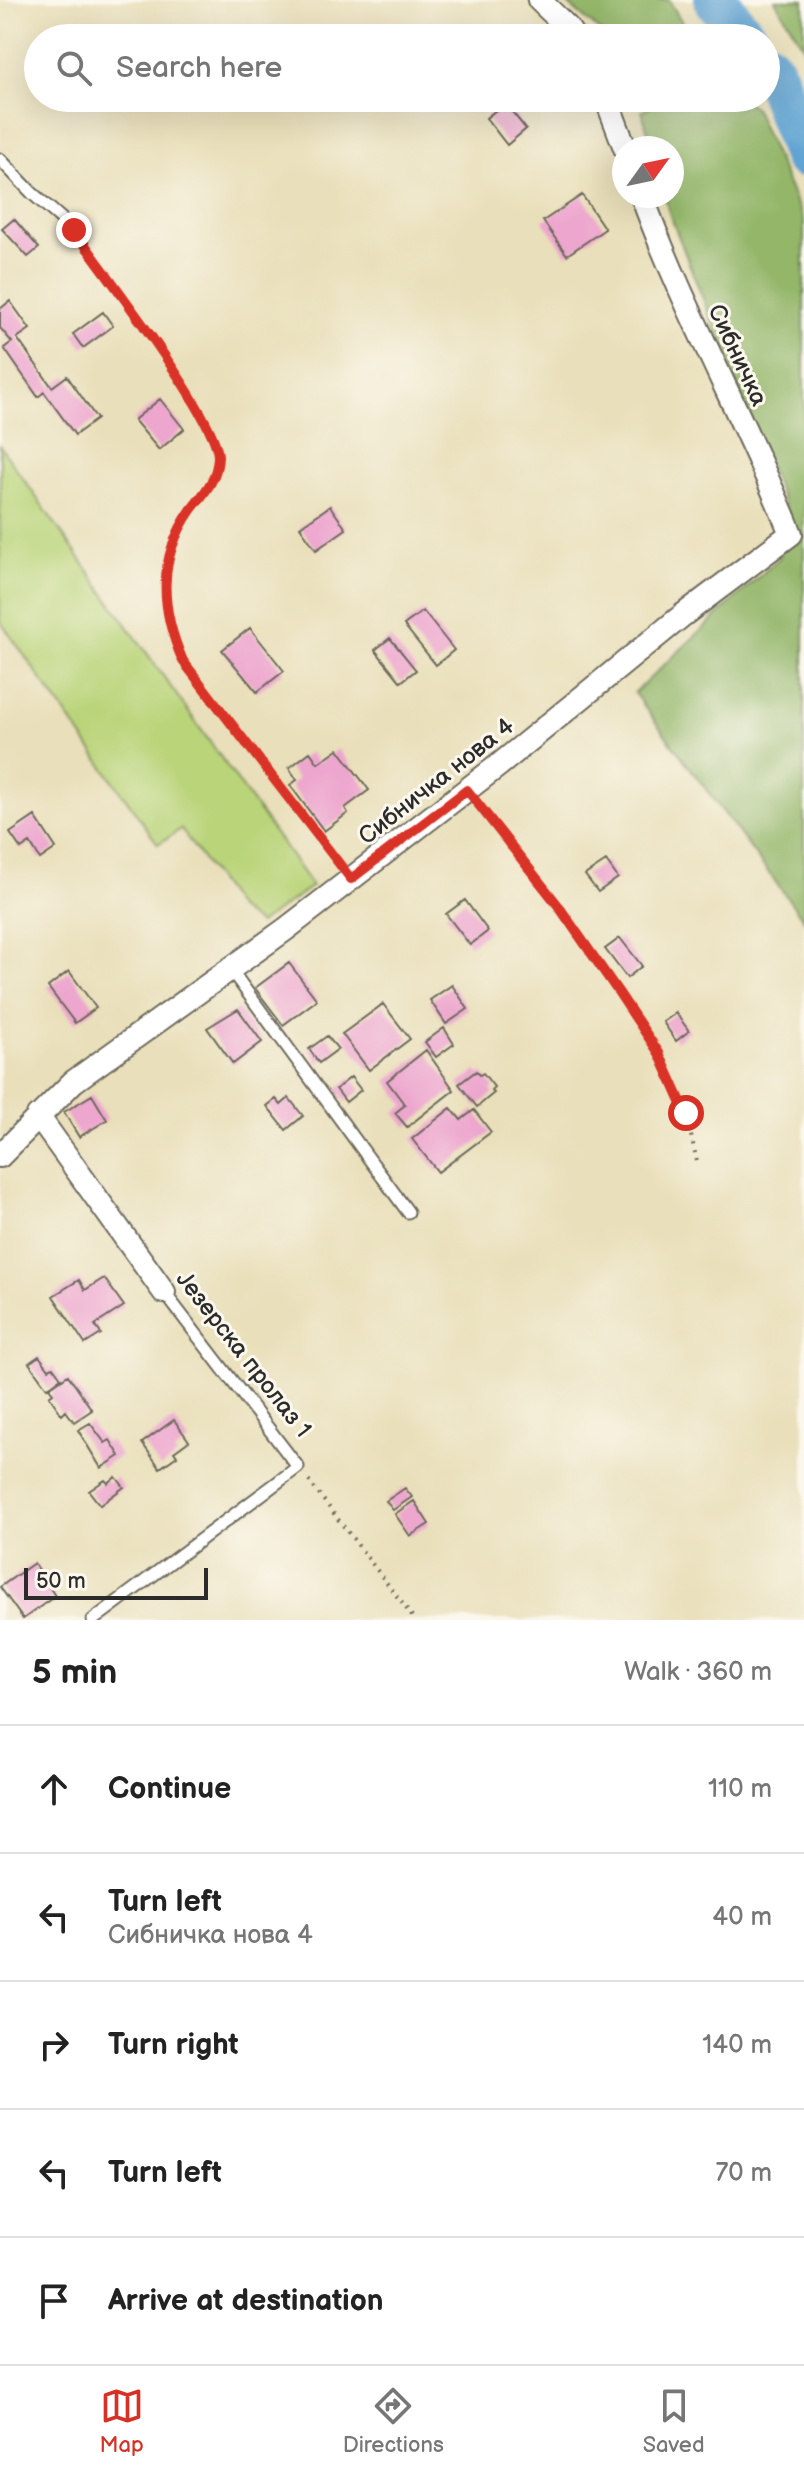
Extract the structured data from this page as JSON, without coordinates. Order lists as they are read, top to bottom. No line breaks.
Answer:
{"streets":{"street":["Сибничка","Сибничка нова 4","Језерска пролаз 1"]},"crossings":[["Сибничка","Сибничка нова 4"],["Сибничка нова 4","Језерска пролаз 1"]],"scale_bar":"50 m","north":"top right","page":{"search":"Search here","scale":"50 m","heading":["5 min","Walk · 360 m"],"list":[["Continue","110 m"],["Turn left","Сибничка нова 4","40 m"],["Turn right","140 m"],["Turn left","70 m"],"Arrive at destination"],"nav":["Map","Directions","Saved"]}}
